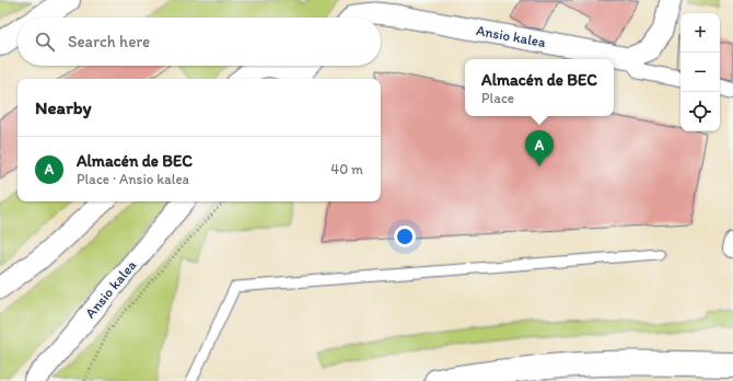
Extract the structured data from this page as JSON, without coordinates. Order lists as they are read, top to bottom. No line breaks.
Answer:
{"streets":{"street":["Ansio kalea"]},"page":{"map_buttons":["+","−"],"search":"Search here","popup":["Almacén de BEC","Place"],"heading":"Nearby","pins":"A","list":[{"mark":"A","name":"Almacén de BEC","note":"Place · Ansio kalea","value":"40 m"}]}}
